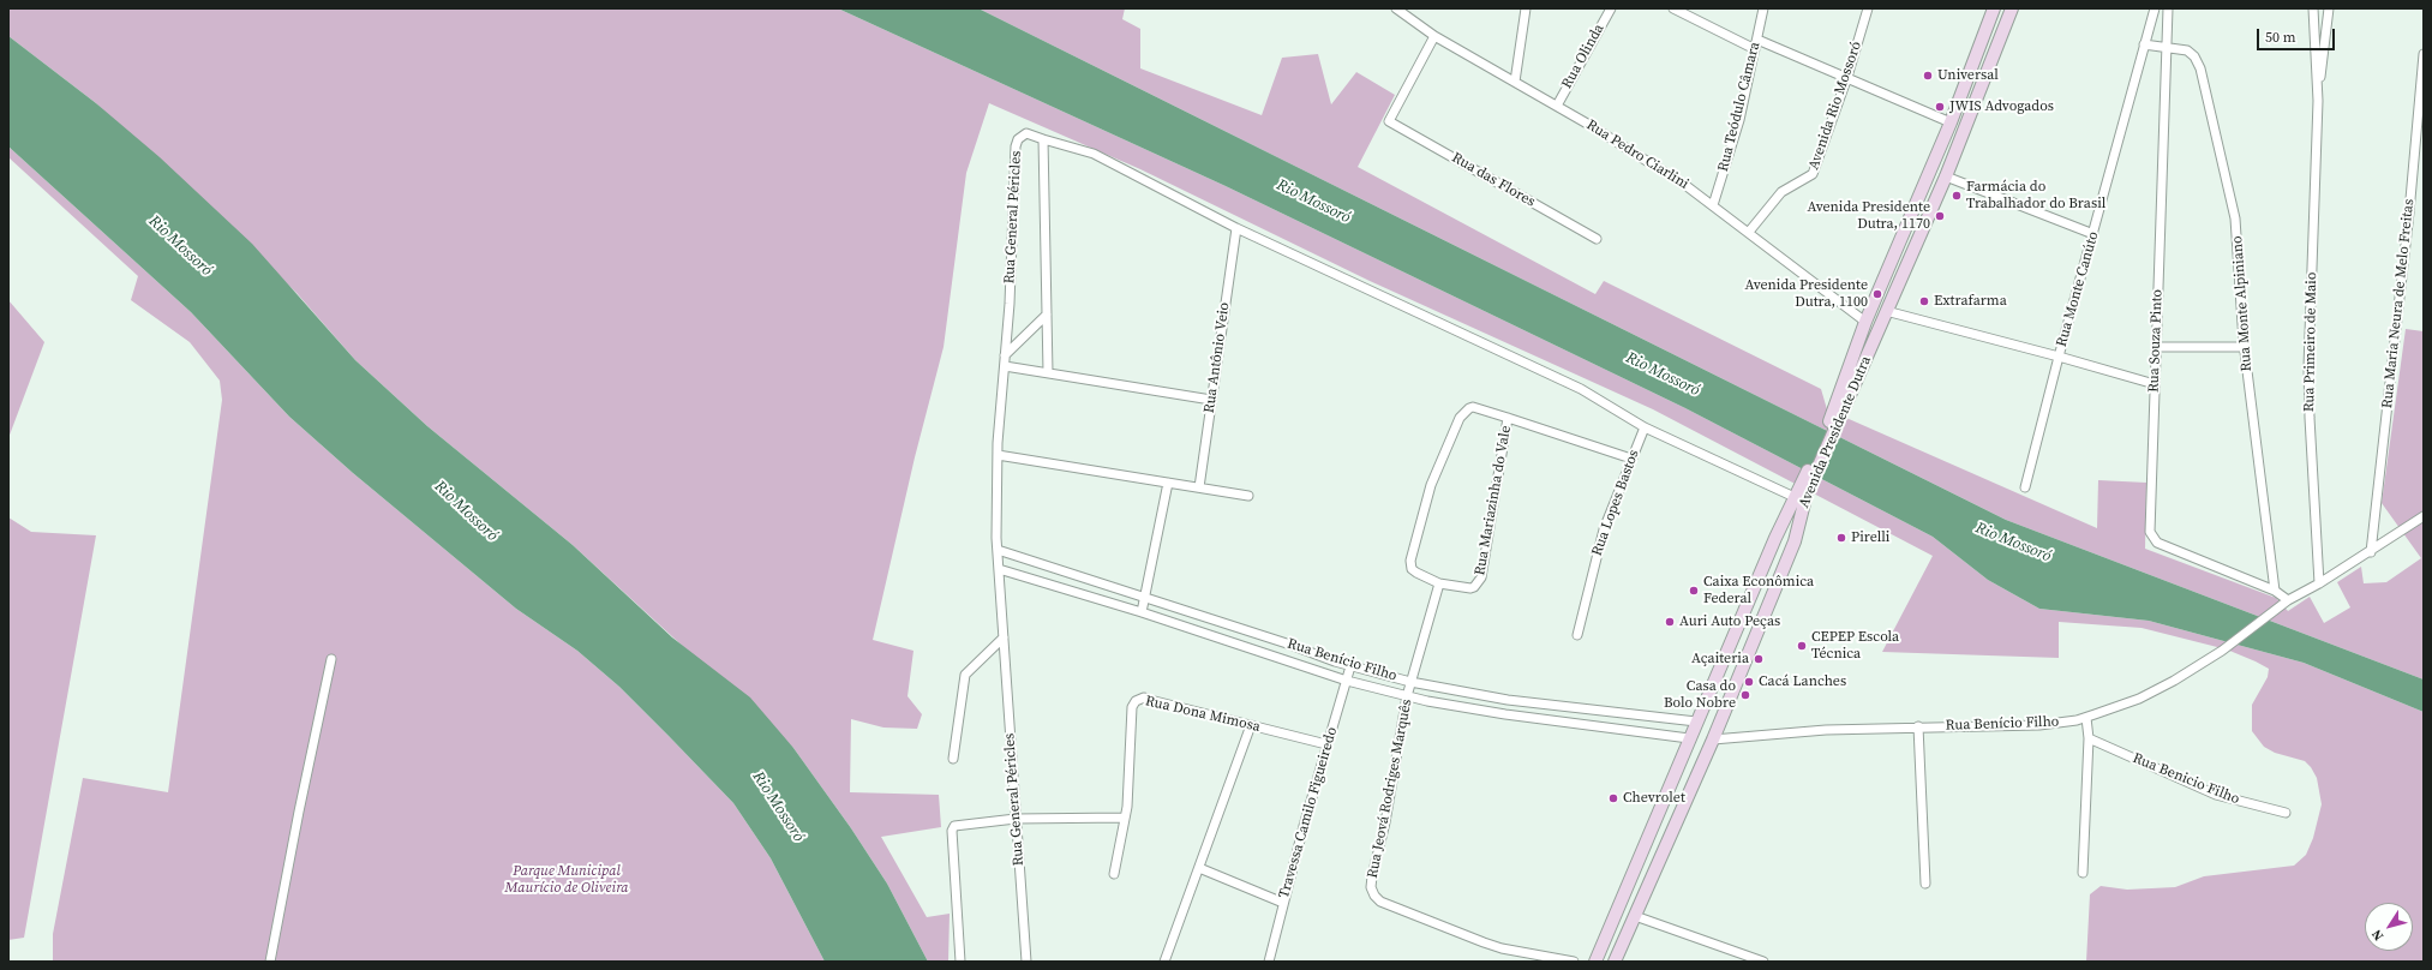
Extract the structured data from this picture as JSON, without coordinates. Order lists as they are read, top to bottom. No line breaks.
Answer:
{"streets":{"main road":["Avenida Presidente Dutra"],"street":["Rua Olinda","Avenida Rio Mossoró","Rua Teódulo Câmara","Rua Pedro Ciarlini","Rua das Flores","Rua General Péricles","Rua Monte Canúto","Rua Monte Alpiniano","Rua Maria Neura de Melo Freitas","Rua Souza Pinto","Rua Primeiro de Maio","Rua Antônio Veio","Rua Mariazinha do Vale","Rua Lopes Bastos","Rua Benício Filho","Rua Dona Mimosa","Rua Benicio Filho","Rua Jeová Rodriges Marquês","Travessa Camilo Figueiredo"]},"crossings":[["Rua Olinda","Rua Pedro Ciarlini"],["Avenida Rio Mossoró","Rua Pedro Ciarlini"],["Rua Teódulo Câmara","Rua Pedro Ciarlini"],["Rua Pedro Ciarlini","Rua das Flores"],["Rua Pedro Ciarlini","Avenida Presidente Dutra"],["Rua General Péricles","Rua Benício Filho"],["Rua Monte Canúto","Rua Monte Alpiniano"],["Rua Monte Alpiniano","Rua Souza Pinto"],["Rua Maria Neura de Melo Freitas","Rua Benício Filho"],["Rua Primeiro de Maio","Rua Benício Filho"],["Avenida Presidente Dutra","Rua Benício Filho"],["Rua Mariazinha do Vale","Rua Jeová Rodriges Marquês"],["Rua Benício Filho","Rua Jeová Rodriges Marquês"],["Rua Benício Filho","Travessa Camilo Figueiredo"],["Rua Dona Mimosa","Travessa Camilo Figueiredo"]],"water":["Rio Mossoró"],"parks":["Parque Municipal Maurício de Oliveira"],"places":["Universal","JWIS Advogados","Farmácia do Trabalhador do Brasil","Avenida Presidente Dutra, 1170","Avenida Presidente Dutra, 1100","Extrafarma","Pirelli","Caixa Econômica Federal","Auri Auto Peças","CEPEP Escola Técnica","Açaiteria","Cacá Lanches","Casa do Bolo Nobre","Chevrolet"],"scale_bar":"50 m","north":"bottom left"}
